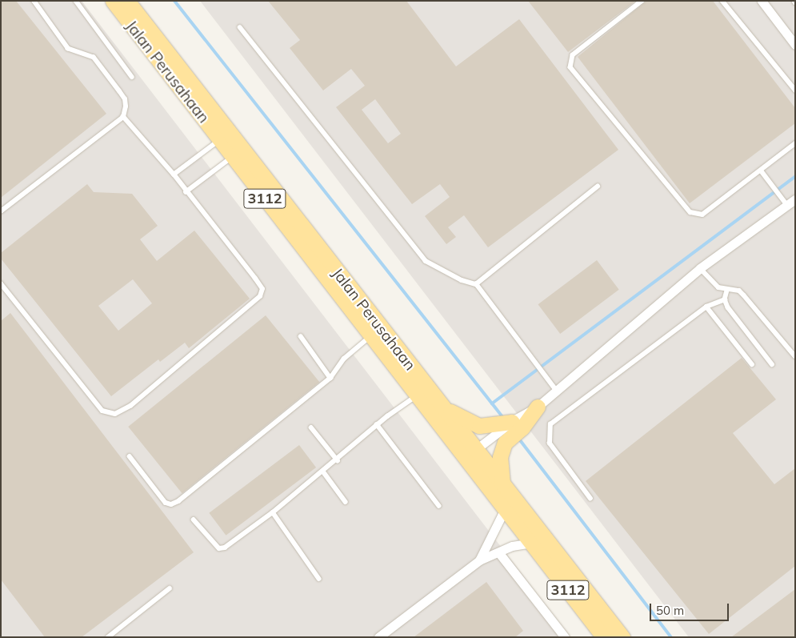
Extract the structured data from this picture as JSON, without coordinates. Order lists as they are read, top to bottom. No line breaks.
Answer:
{"streets":{"main road":["Jalan Perusahaan","3112"]},"scale_bar":"50 m"}
